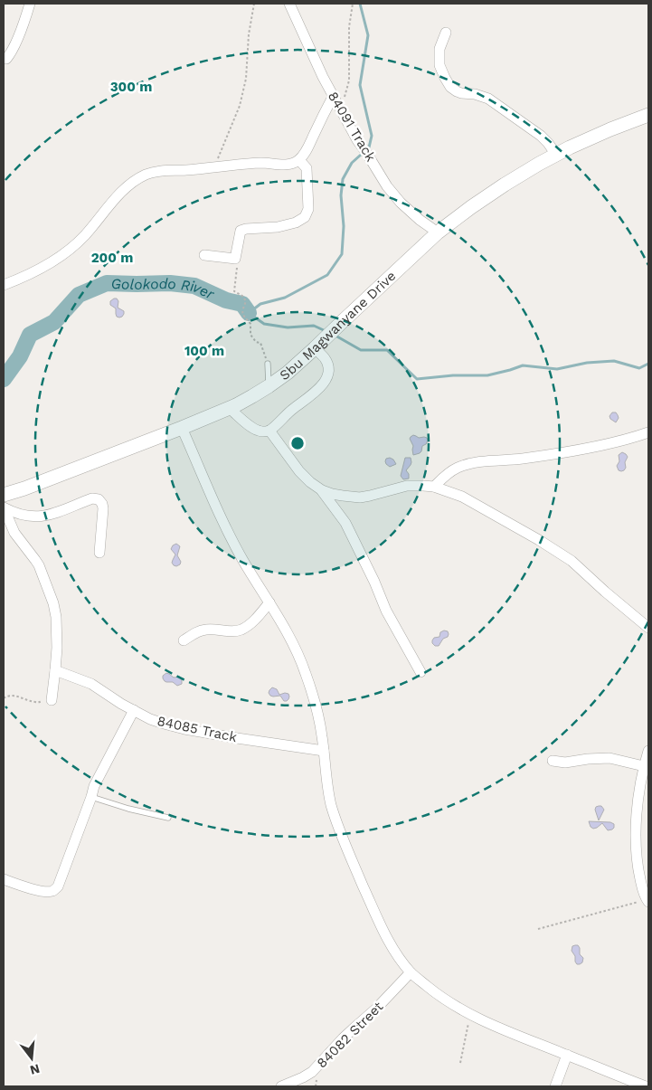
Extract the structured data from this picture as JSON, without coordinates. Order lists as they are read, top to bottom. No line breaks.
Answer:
{"streets":{"main road":["Sbu Magwanyane Drive"],"street":["84091 Track","84085 Track","84082 Street"]},"crossings":[["84091 Track","Sbu Magwanyane Drive"]],"water":["Golokodo River"],"north":"bottom","rings":["300 m","200 m","100 m"]}
